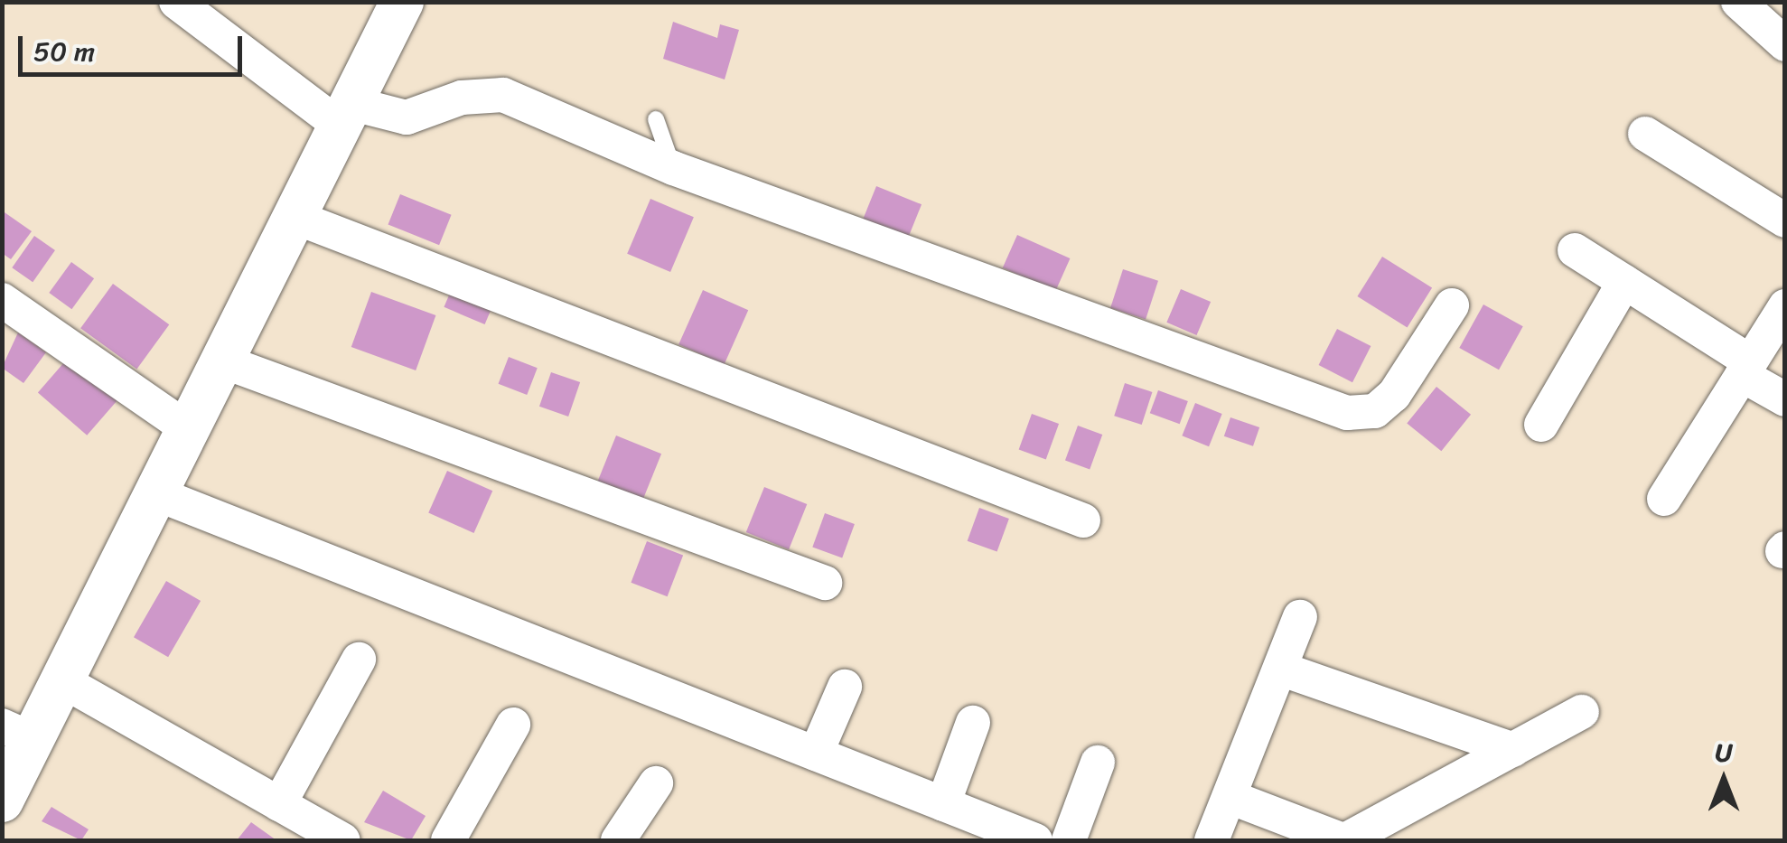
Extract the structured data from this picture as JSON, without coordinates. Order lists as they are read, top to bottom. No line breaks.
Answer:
{"scale_bar":"50 m","north":"top"}
